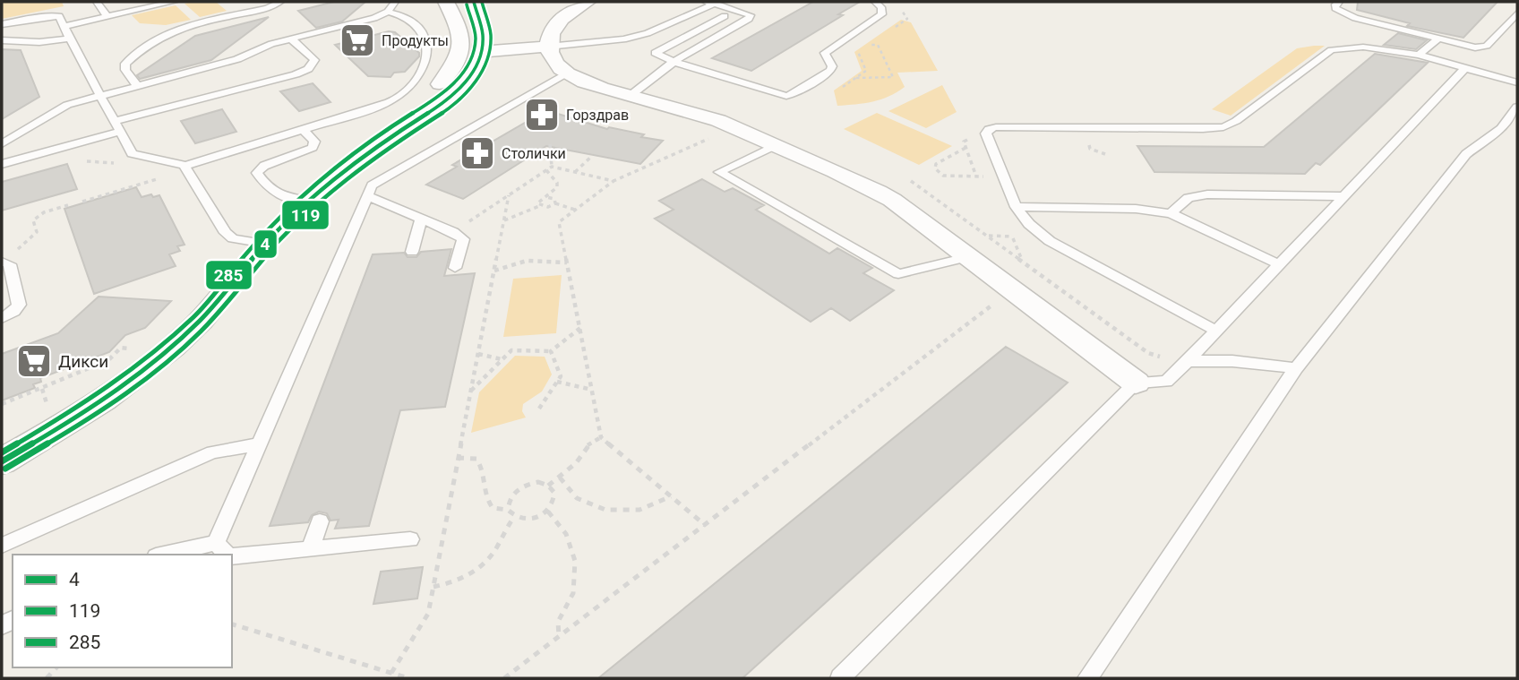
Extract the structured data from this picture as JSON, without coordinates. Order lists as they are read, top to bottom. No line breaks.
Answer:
{"places":{"supermarket":["Продукты","Дикси"],"pharmacy":["Горздрав","Столички"]},"lines":["transit line 4","transit line 119","transit line 285"],"legend":["4","119","285"]}
